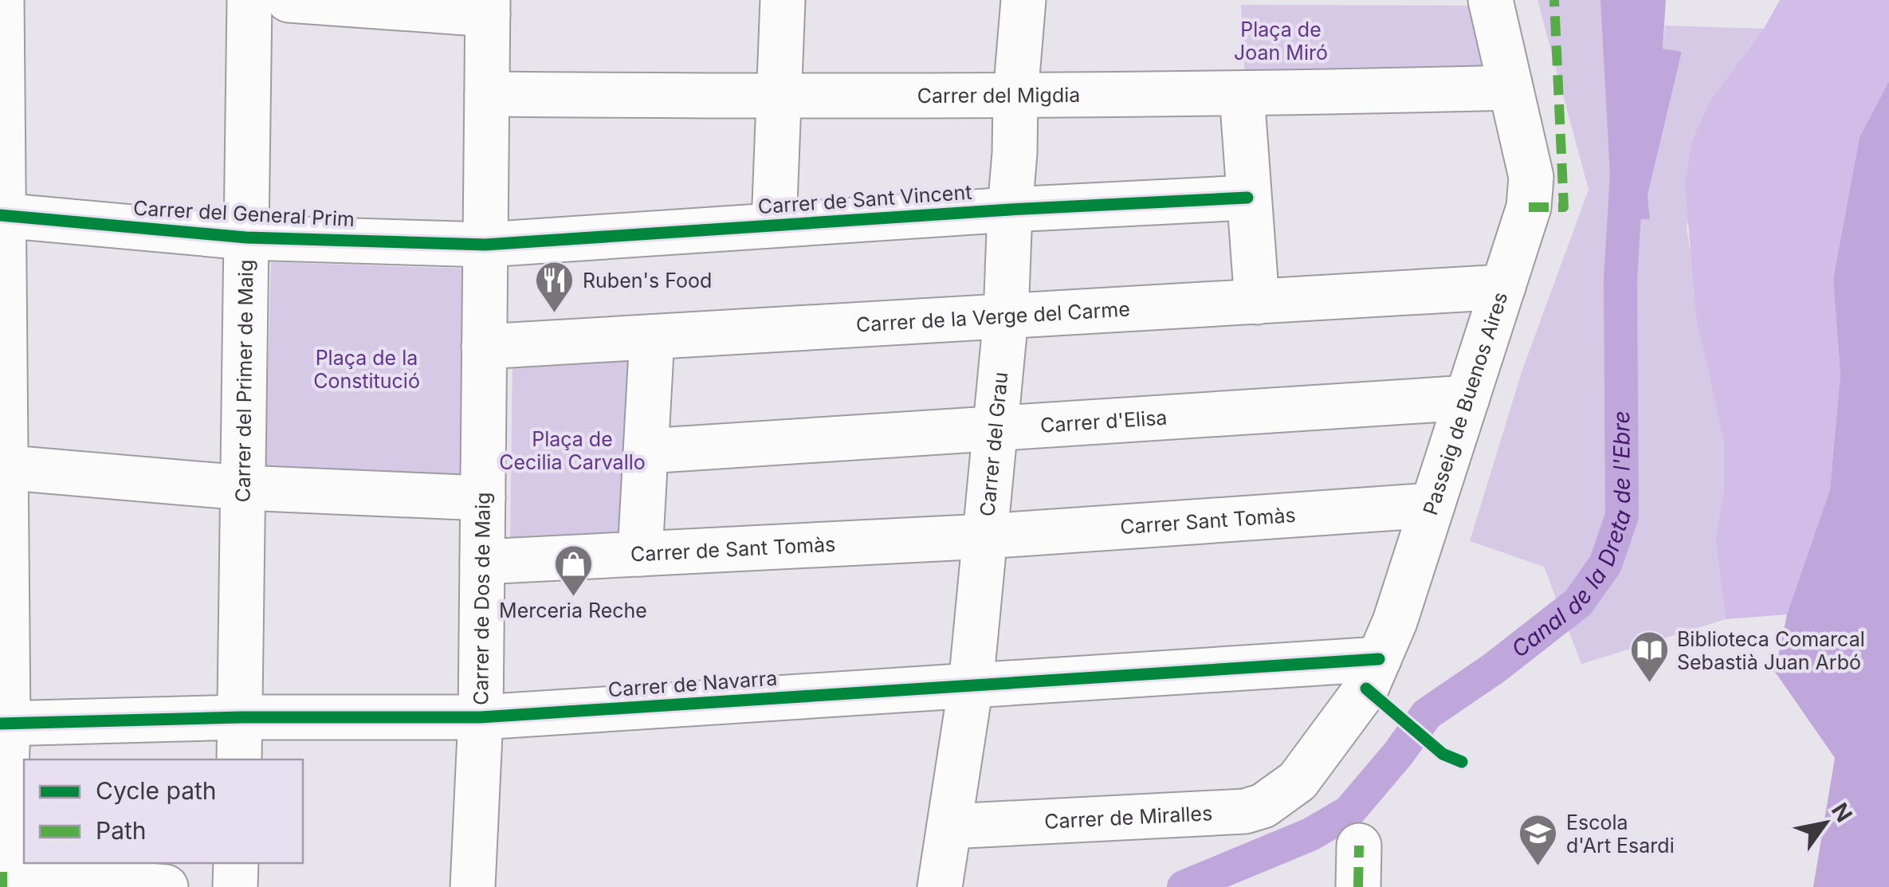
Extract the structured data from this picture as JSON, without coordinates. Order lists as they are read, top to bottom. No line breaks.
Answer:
{"streets":{"street":["Carrer del Migdia","Carrer de Sant Vincent","Carrer del General Prim","Carrer de la Verge del Carme","Carrer del Primer de Maig","Passeig de Buenos Aires","Carrer d'Elisa","Carrer del Grau","Carrer Sant Tomàs","Carrer de Sant Tomàs","Carrer de Dos de Maig","Carrer de Navarra","Carrer de Miralles"]},"crossings":[["Carrer del Migdia","Passeig de Buenos Aires"],["Carrer del Migdia","Carrer del Grau"],["Carrer del Migdia","Carrer de Dos de Maig"],["Carrer de Sant Vincent","Carrer del General Prim"],["Carrer de Sant Vincent","Carrer del Grau"],["Carrer de Sant Vincent","Carrer de Dos de Maig"],["Carrer del General Prim","Carrer del Primer de Maig"],["Carrer del General Prim","Carrer de Dos de Maig"],["Carrer de la Verge del Carme","Passeig de Buenos Aires"],["Carrer de la Verge del Carme","Carrer del Grau"],["Carrer de la Verge del Carme","Carrer de Dos de Maig"],["Carrer del Primer de Maig","Carrer de Navarra"],["Passeig de Buenos Aires","Carrer d'Elisa"],["Passeig de Buenos Aires","Carrer Sant Tomàs"],["Passeig de Buenos Aires","Carrer de Navarra"],["Passeig de Buenos Aires","Carrer de Miralles"],["Carrer d'Elisa","Carrer del Grau"],["Carrer del Grau","Carrer Sant Tomàs"],["Carrer del Grau","Carrer de Sant Tomàs"],["Carrer del Grau","Carrer de Navarra"],["Carrer del Grau","Carrer de Miralles"],["Carrer Sant Tomàs","Carrer de Sant Tomàs"],["Carrer de Sant Tomàs","Carrer de Dos de Maig"],["Carrer de Dos de Maig","Carrer de Navarra"]],"water":["Canal de la Dreta de l'Ebre"],"parks":["Plaça de Joan Miró","Plaça de la Constitució","Plaça de Cecilia Carvallo"],"places":{"restaurant":["Ruben's Food"],"shop":["Merceria Reche"],"library":["Biblioteca Comarcal Sebastià Juan Arbó"],"school or university":["Escola d'Art Esardi"]},"legend":["Cycle path","Path"],"north":"top right"}
